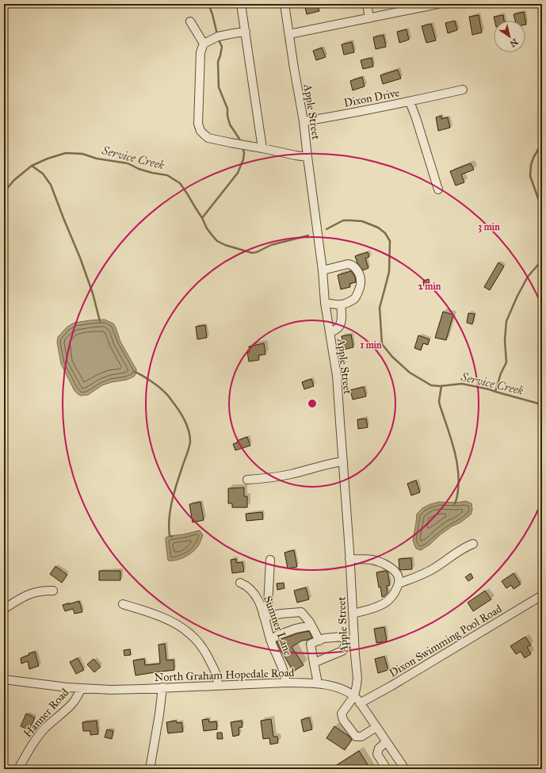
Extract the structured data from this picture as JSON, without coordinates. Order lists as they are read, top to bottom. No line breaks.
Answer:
{"streets":{"street":["Dixon Drive","Apple Street","Sumner Lane","Dixon Swimming Pool Road","North Graham Hopedale Road","Hanner Road"]},"crossings":[["Dixon Drive","Apple Street"],["Apple Street","North Graham Hopedale Road"],["Sumner Lane","North Graham Hopedale Road"],["Dixon Swimming Pool Road","North Graham Hopedale Road"],["North Graham Hopedale Road","Hanner Road"]],"water":["Service Creek"],"north":"bottom right","rings":["3 min","2 min","1 min"]}
